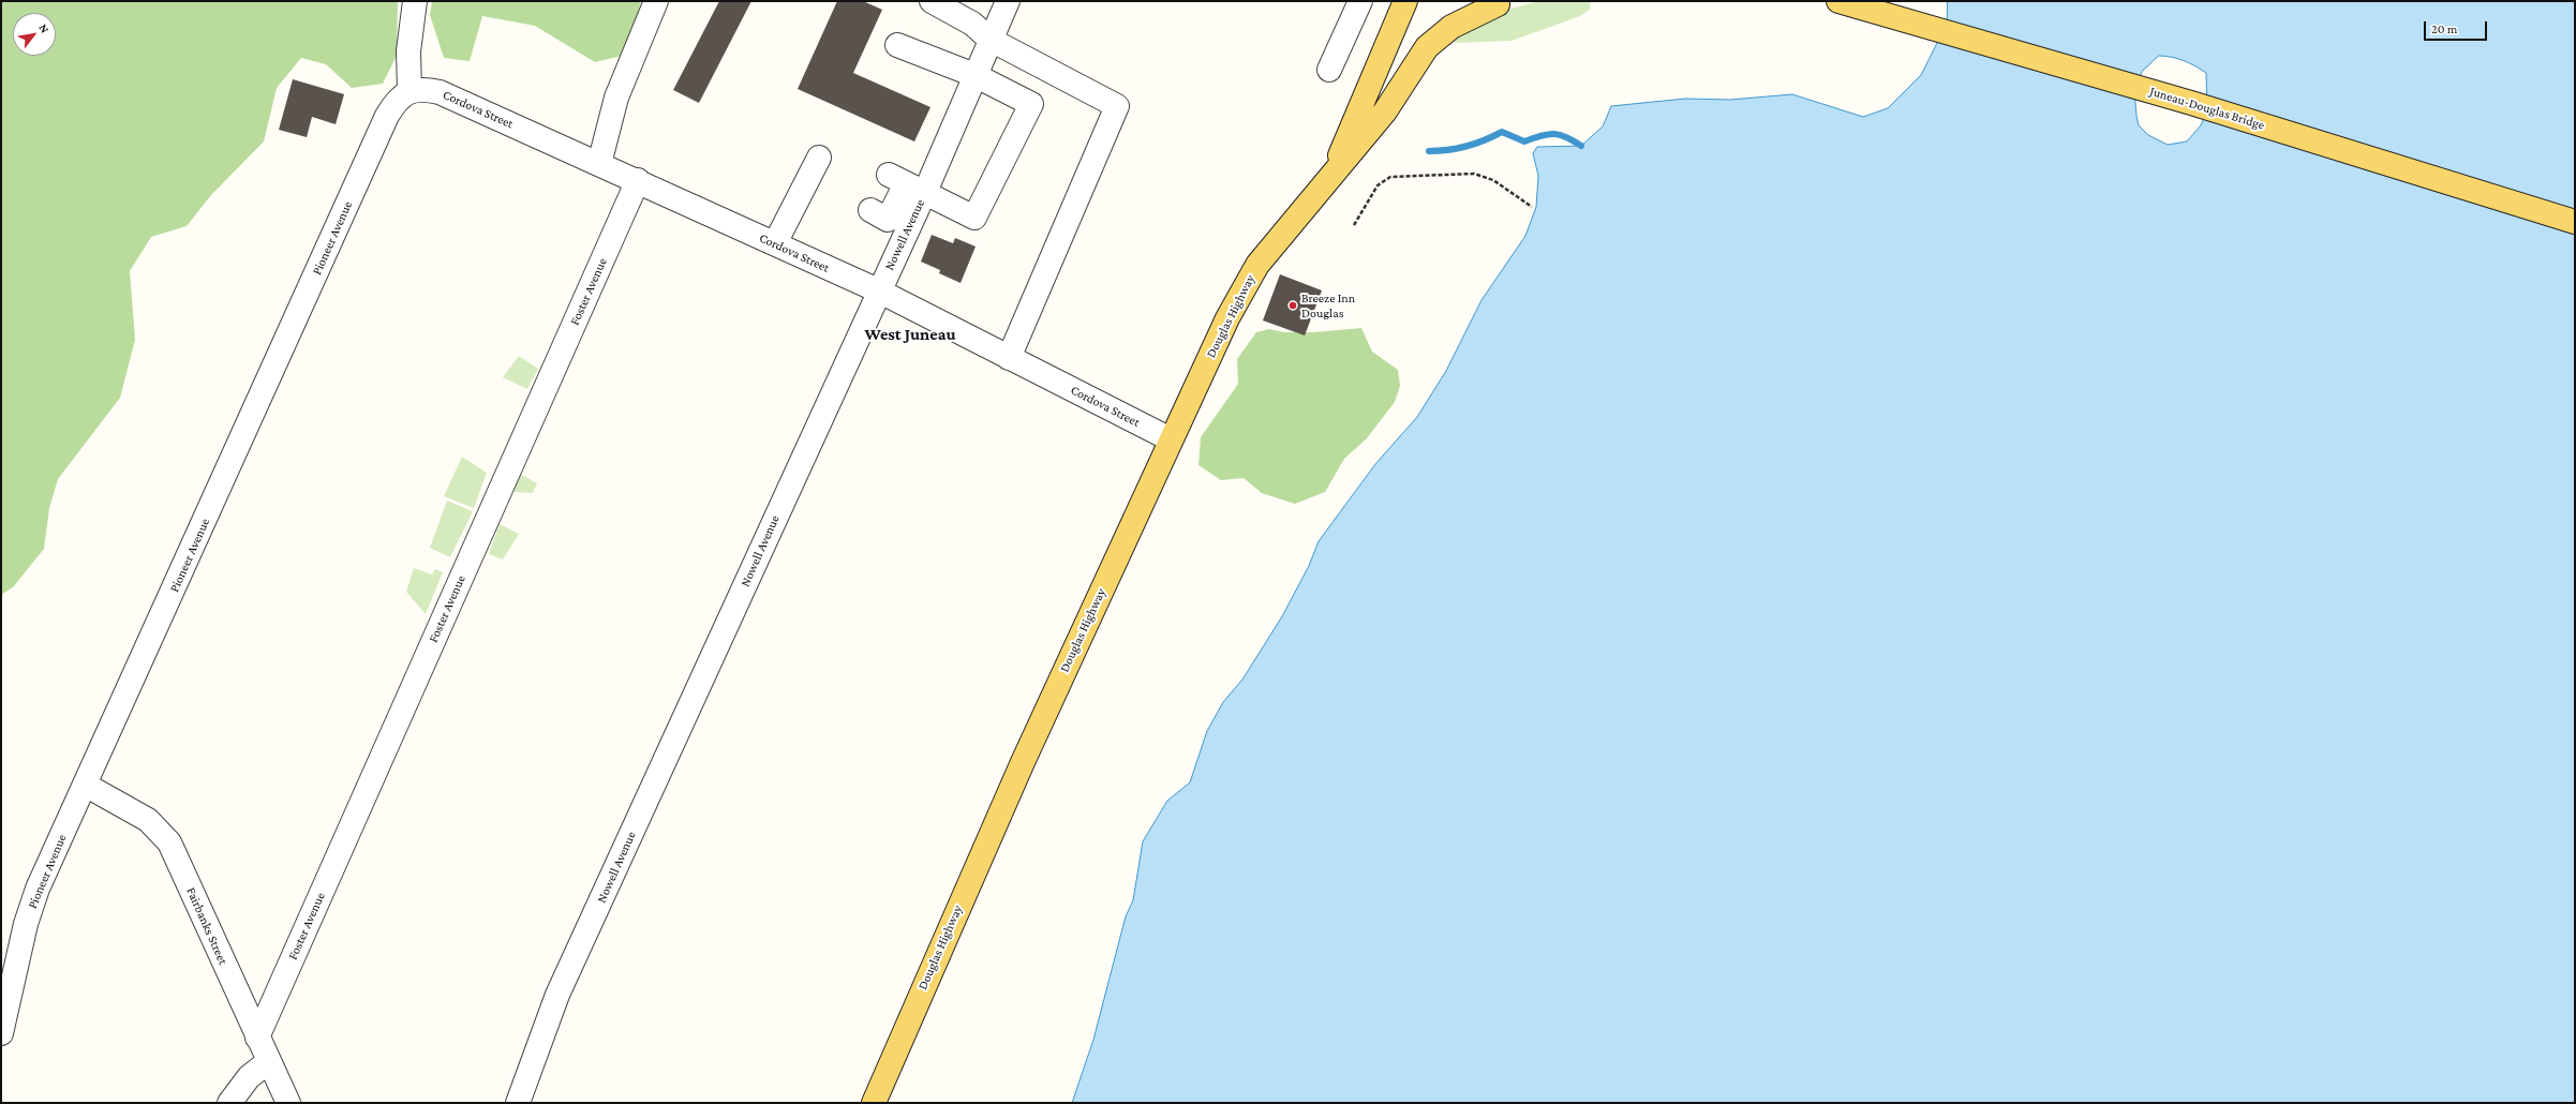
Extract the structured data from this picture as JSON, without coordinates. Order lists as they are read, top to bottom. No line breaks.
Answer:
{"streets":{"main road":["Juneau-Douglas Bridge","Douglas Highway"],"street":["Cordova Street","Nowell Avenue","Pioneer Avenue","Foster Avenue","Fairbanks Street"]},"crossings":[["Cordova Street","Nowell Avenue"],["Cordova Street","Pioneer Avenue"],["Cordova Street","Foster Avenue"],["Cordova Street","Douglas Highway"],["Pioneer Avenue","Fairbanks Street"],["Foster Avenue","Fairbanks Street"]],"districts":["West Juneau"],"places":["Breeze Inn Douglas"],"scale_bar":"20 m","north":"top right"}
